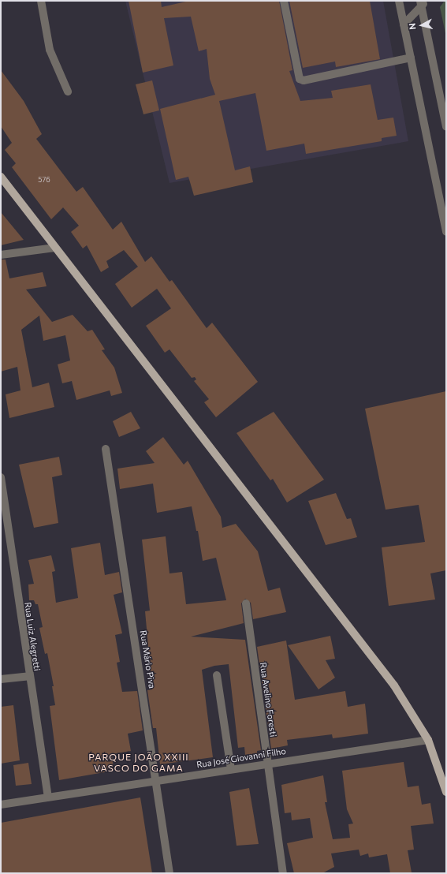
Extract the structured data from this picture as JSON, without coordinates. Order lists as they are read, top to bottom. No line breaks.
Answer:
{"streets":{"street":["Rua Luiz Alegretti","Rua Mário Piva","Rua Avelino Foresti","Rua José Giovanni Filho"]},"crossings":[["Rua Luiz Alegretti","Rua José Giovanni Filho"],["Rua Mário Piva","Rua José Giovanni Filho"],["Rua Avelino Foresti","Rua José Giovanni Filho"]],"districts":["PARQUE JOÃO XXIII VASCO DO GAMA"],"house_numbers":["576"],"north":"left"}
